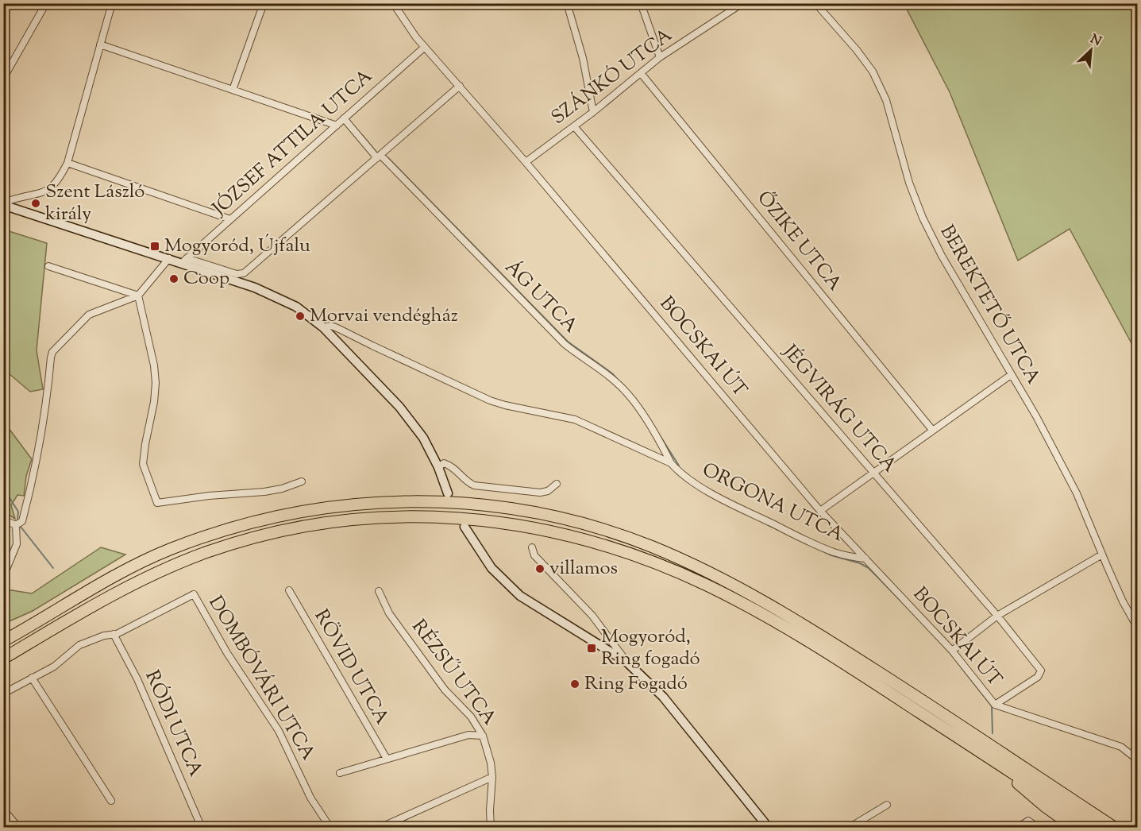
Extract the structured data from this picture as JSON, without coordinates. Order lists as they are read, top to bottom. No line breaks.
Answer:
{"streets":{"street":["SZÁNKÓ UTCA","JÓZSEF ATTILA UTCA","ŐZIKE UTCA","ÁG UTCA","BEREKTETŐ UTCA","BOCSKAI ÚT","JÉGVIRÁG UTCA","ORGONA UTCA","RÖVID UTCA","RÉZSŰ UTCA","DOMBÓVÁRI UTCA","RÓDI UTCA"]},"crossings":[["SZÁNKÓ UTCA","ŐZIKE UTCA"],["SZÁNKÓ UTCA","BOCSKAI ÚT"],["SZÁNKÓ UTCA","JÉGVIRÁG UTCA"],["JÓZSEF ATTILA UTCA","ÁG UTCA"],["JÓZSEF ATTILA UTCA","BOCSKAI ÚT"],["ÁG UTCA","ORGONA UTCA"],["BOCSKAI ÚT","JÉGVIRÁG UTCA"],["BOCSKAI ÚT","ORGONA UTCA"],["DOMBÓVÁRI UTCA","RÓDI UTCA"]],"places":{"other":["Szent László király","Coop","Morvai vendégház","villamos","Ring Fogadó"],"transit":["Mogyoród, Újfalu","Mogyoród, Ring fogadó"]},"north":"top right"}
